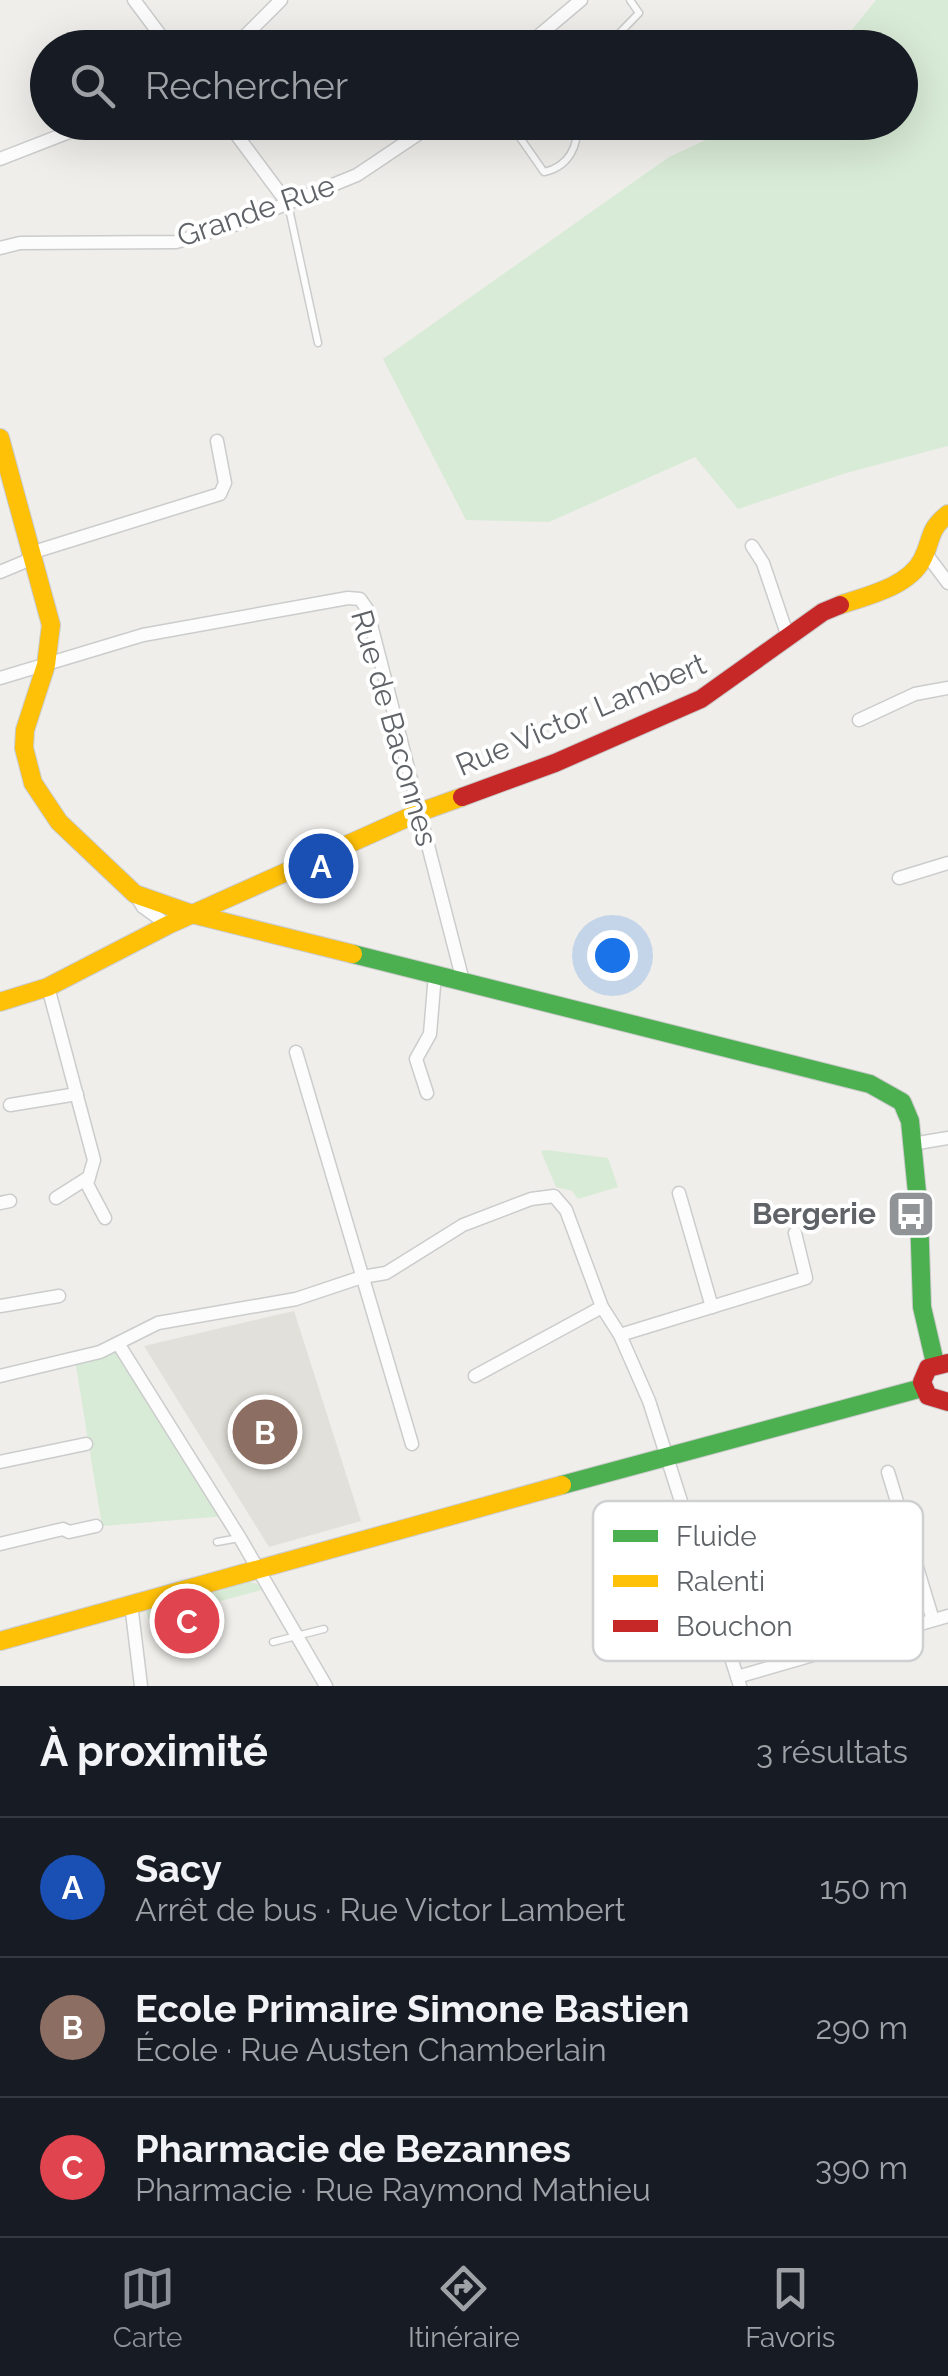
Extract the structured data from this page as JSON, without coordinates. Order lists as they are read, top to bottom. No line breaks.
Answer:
{"streets":{"street":["Grande Rue","Rue Victor Lambert","Rue de Baconnes"]},"crossings":[["Rue Victor Lambert","Rue de Baconnes"]],"places":{"bus stop":["Bergerie"]},"legend":["Fluide","Ralenti","Bouchon"],"page":{"search":"Rechercher","pins":["A","B","C"],"heading":["À proximité","3 résultats"],"list":[{"mark":"A","name":"Sacy","note":"Arrêt de bus · Rue Victor Lambert","value":"150 m"},{"mark":"B","name":"Ecole Primaire Simone Bastien","note":"École · Rue Austen Chamberlain","value":"290 m"},{"mark":"C","name":"Pharmacie de Bezannes","note":"Pharmacie · Rue Raymond Mathieu","value":"390 m"}],"nav":["Carte","Itinéraire","Favoris"]}}
